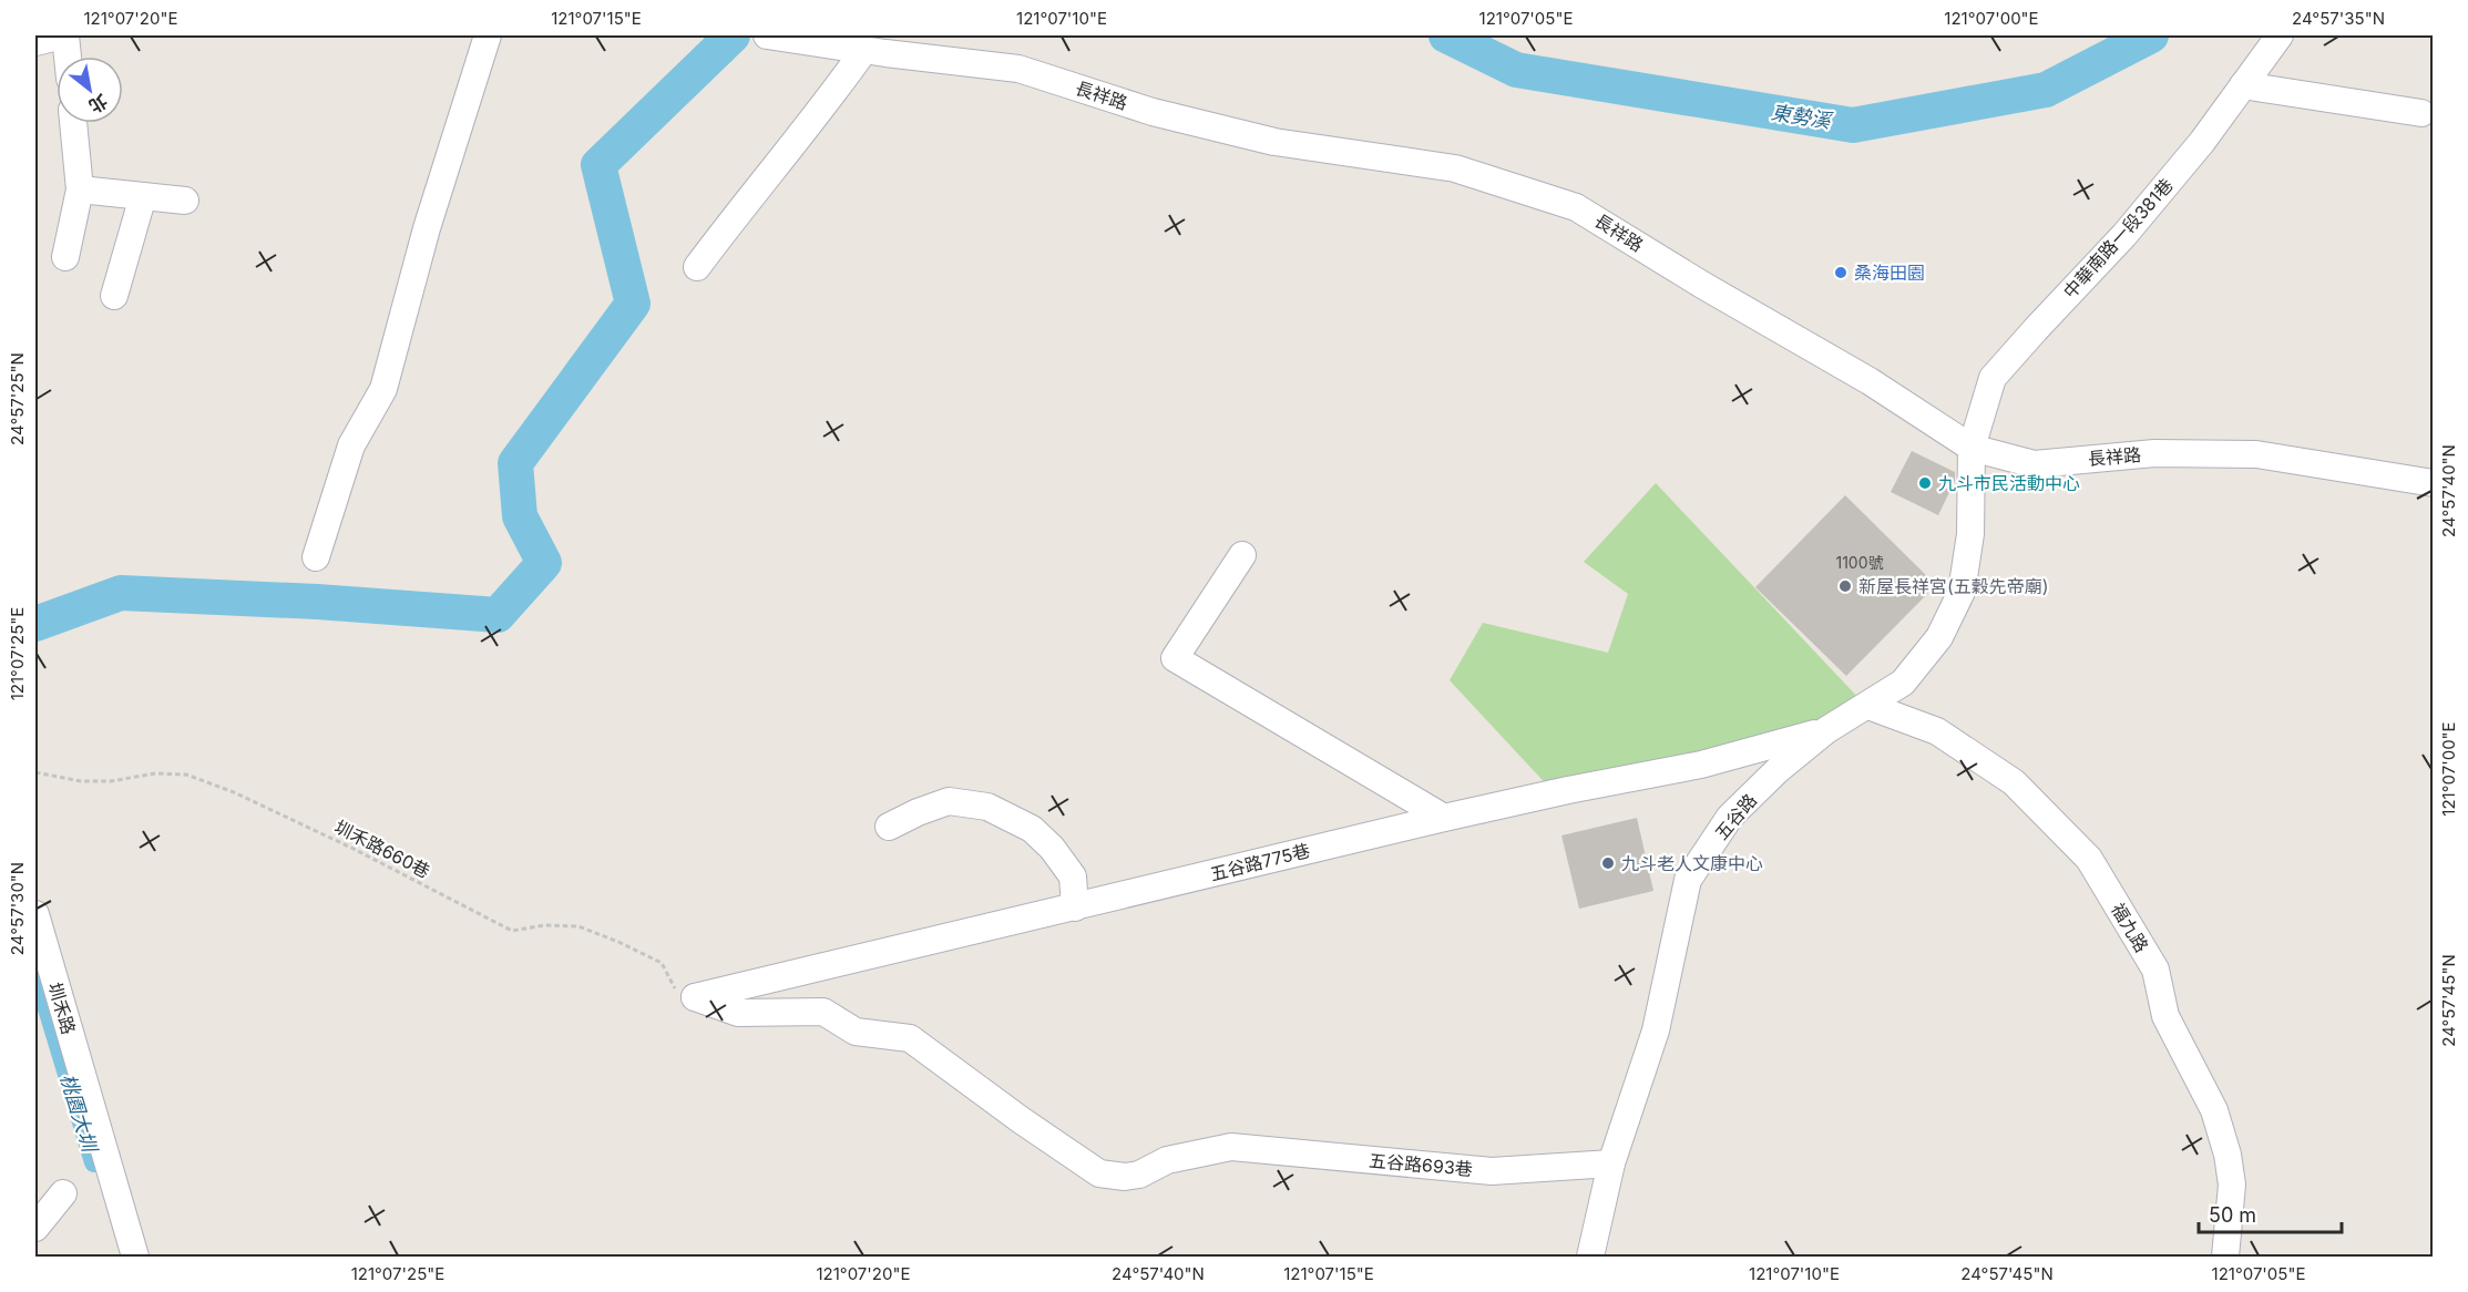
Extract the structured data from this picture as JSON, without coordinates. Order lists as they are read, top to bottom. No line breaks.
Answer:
{"streets":{"street":["長祥路","中華南路一段381巷","五谷路","五谷路775巷","福九路","圳禾路","五谷路693巷"],"path":["圳禾路660巷"]},"crossings":[["長祥路","中華南路一段381巷"],["長祥路","五谷路"],["中華南路一段381巷","五谷路"],["五谷路","五谷路775巷"],["五谷路","福九路"],["五谷路","五谷路693巷"],["圳禾路660巷","五谷路775巷"],["圳禾路660巷","五谷路693巷"],["五谷路775巷","五谷路693巷"]],"water":["東勢溪","桃園大圳"],"places":["桑海田園","九斗市民活動中心","新屋長祥宮(五穀先帝廟)","九斗老人文康中心"],"house_numbers":["1100號"],"scale_bar":"50 m","north":"bottom right","coordinates":["121°07'20\"E","121°07'15\"E","121°07'10\"E","121°07'05\"E","121°07'00\"E","24°57'35\"N","24°57'25\"N","24°57'40\"N","121°07'25\"E","24°57'30\"N","24°57'45\"N"]}
